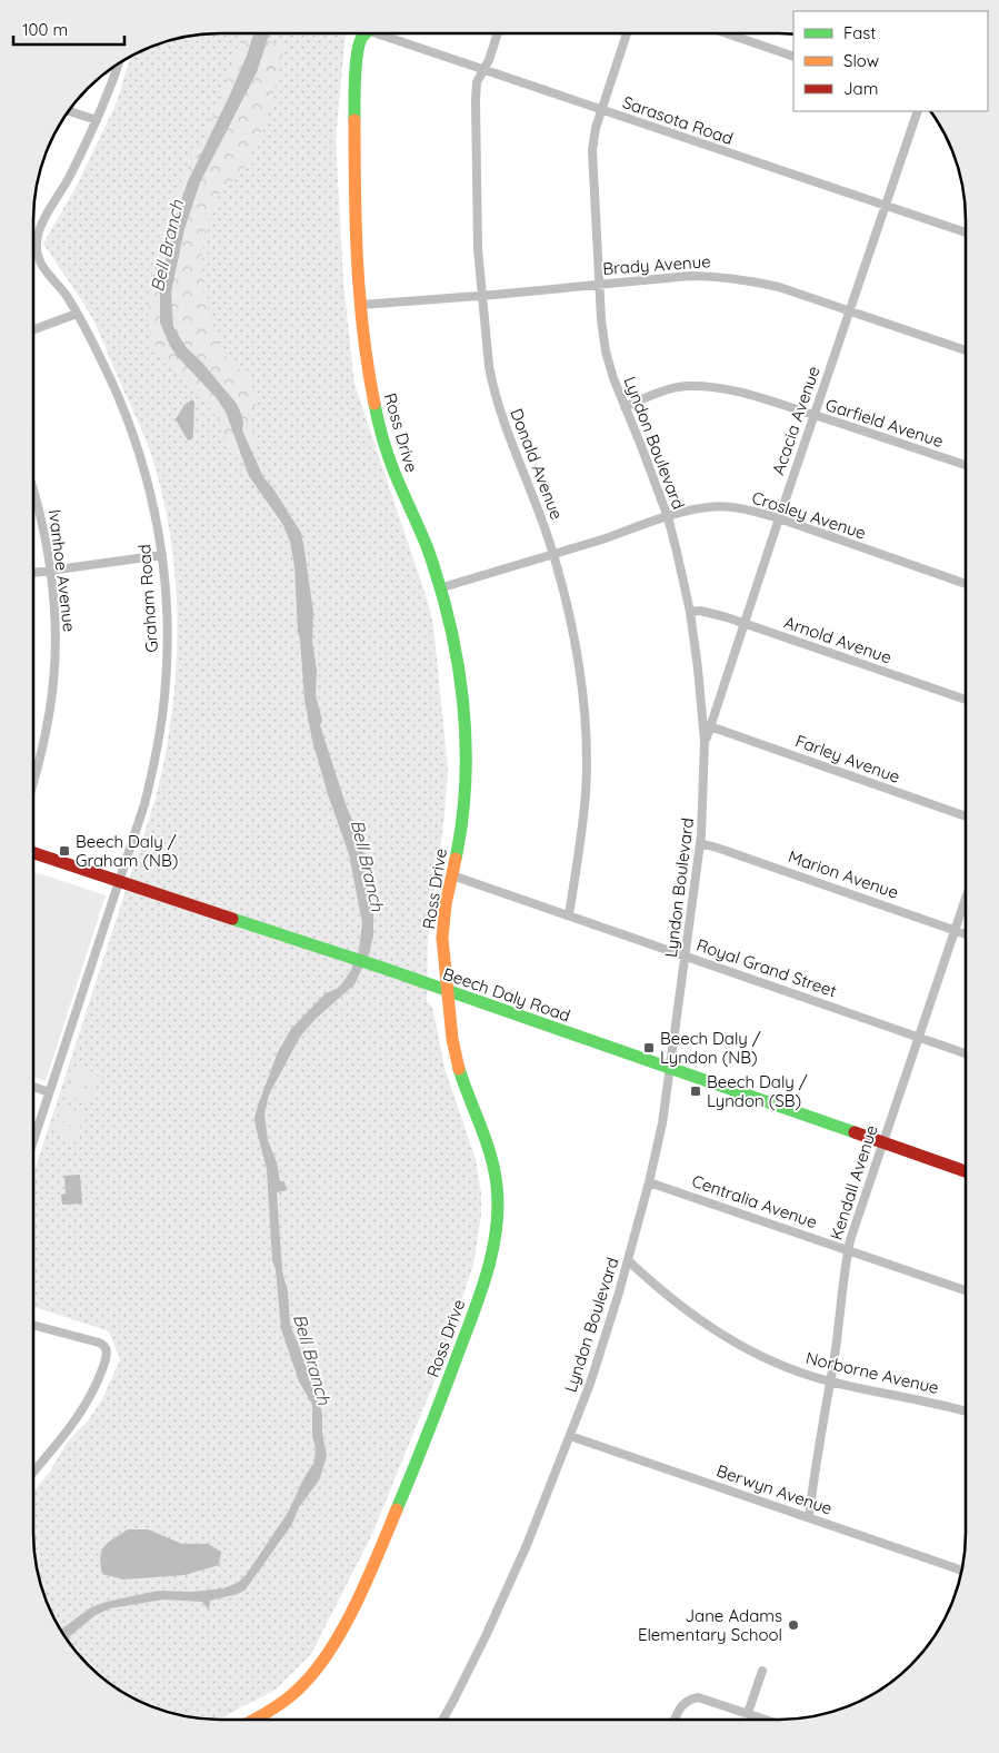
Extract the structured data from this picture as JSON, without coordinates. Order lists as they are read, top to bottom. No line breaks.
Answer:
{"streets":{"street":["Sarasota Road","Brady Avenue","Acacia Avenue","Garfield Avenue","Ross Drive","Lyndon Boulevard","Donald Avenue","Crosley Avenue","Ivanhoe Avenue","Graham Road","Arnold Avenue","Farley Avenue","Marion Avenue","Royal Grand Street","Beech Daly Road","Kendall Avenue","Centralia Avenue","Norborne Avenue","Berwyn Avenue"]},"crossings":[["Sarasota Road","Acacia Avenue"],["Sarasota Road","Lyndon Boulevard"],["Sarasota Road","Donald Avenue"],["Brady Avenue","Acacia Avenue"],["Brady Avenue","Ross Drive"],["Brady Avenue","Lyndon Boulevard"],["Brady Avenue","Donald Avenue"],["Acacia Avenue","Garfield Avenue"],["Acacia Avenue","Lyndon Boulevard"],["Acacia Avenue","Crosley Avenue"],["Acacia Avenue","Arnold Avenue"],["Acacia Avenue","Farley Avenue"],["Garfield Avenue","Lyndon Boulevard"],["Ross Drive","Crosley Avenue"],["Ross Drive","Royal Grand Street"],["Ross Drive","Beech Daly Road"],["Lyndon Boulevard","Crosley Avenue"],["Lyndon Boulevard","Arnold Avenue"],["Lyndon Boulevard","Marion Avenue"],["Lyndon Boulevard","Royal Grand Street"],["Lyndon Boulevard","Beech Daly Road"],["Lyndon Boulevard","Centralia Avenue"],["Lyndon Boulevard","Norborne Avenue"],["Lyndon Boulevard","Berwyn Avenue"],["Donald Avenue","Crosley Avenue"],["Donald Avenue","Royal Grand Street"],["Graham Road","Beech Daly Road"],["Marion Avenue","Kendall Avenue"],["Royal Grand Street","Kendall Avenue"],["Beech Daly Road","Kendall Avenue"],["Kendall Avenue","Centralia Avenue"],["Kendall Avenue","Norborne Avenue"],["Kendall Avenue","Berwyn Avenue"]],"water":["Bell Branch"],"places":{"transit":["Beech Daly / Graham (NB)","Beech Daly / Lyndon (NB)","Beech Daly / Lyndon (SB)"],"other":["Jane Adams Elementary School"]},"legend":["Fast","Slow","Jam"],"scale_bar":"100 m"}
